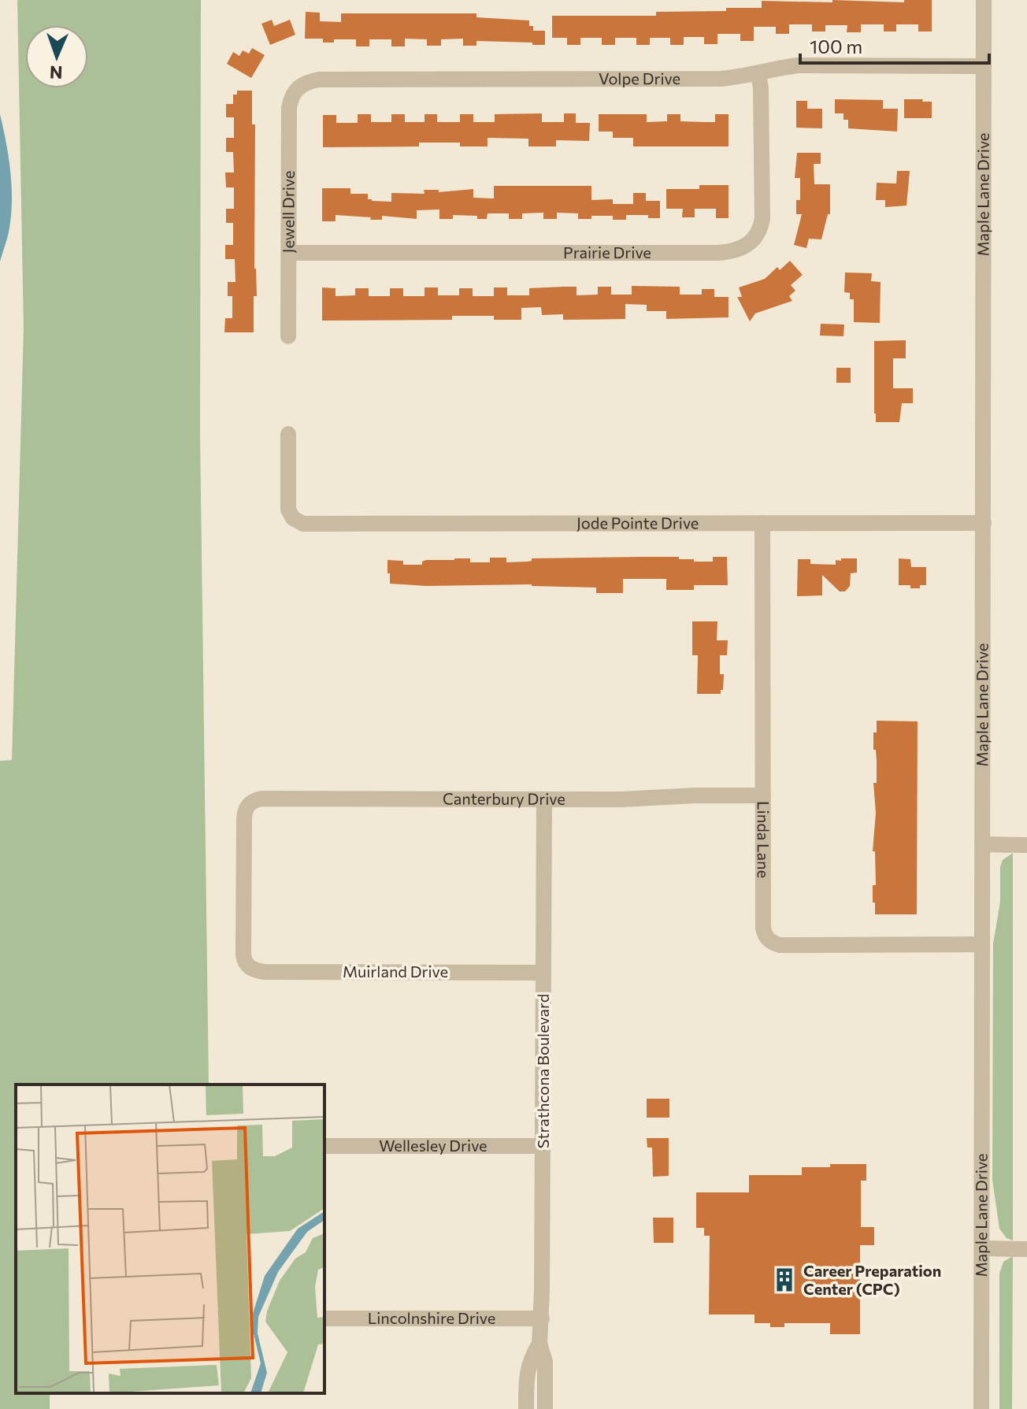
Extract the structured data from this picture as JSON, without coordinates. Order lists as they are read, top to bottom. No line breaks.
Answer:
{"streets":{"street":["Volpe Drive","Maple Lane Drive","Jewell Drive","Prairie Drive","Jode Pointe Drive","Canterbury Drive","Linda Lane","Muirland Drive","Strathcona Boulevard","Wellesley Drive","Lincolnshire Drive"]},"crossings":[["Volpe Drive","Maple Lane Drive"],["Volpe Drive","Jewell Drive"],["Volpe Drive","Prairie Drive"],["Maple Lane Drive","Jode Pointe Drive"],["Maple Lane Drive","Linda Lane"],["Jewell Drive","Prairie Drive"],["Jode Pointe Drive","Linda Lane"],["Canterbury Drive","Linda Lane"],["Canterbury Drive","Muirland Drive"],["Canterbury Drive","Strathcona Boulevard"],["Muirland Drive","Strathcona Boulevard"],["Strathcona Boulevard","Wellesley Drive"],["Strathcona Boulevard","Lincolnshire Drive"]],"places":{"building":["Career Preparation Center (CPC)"]},"scale_bar":"100 m","north":"bottom"}
